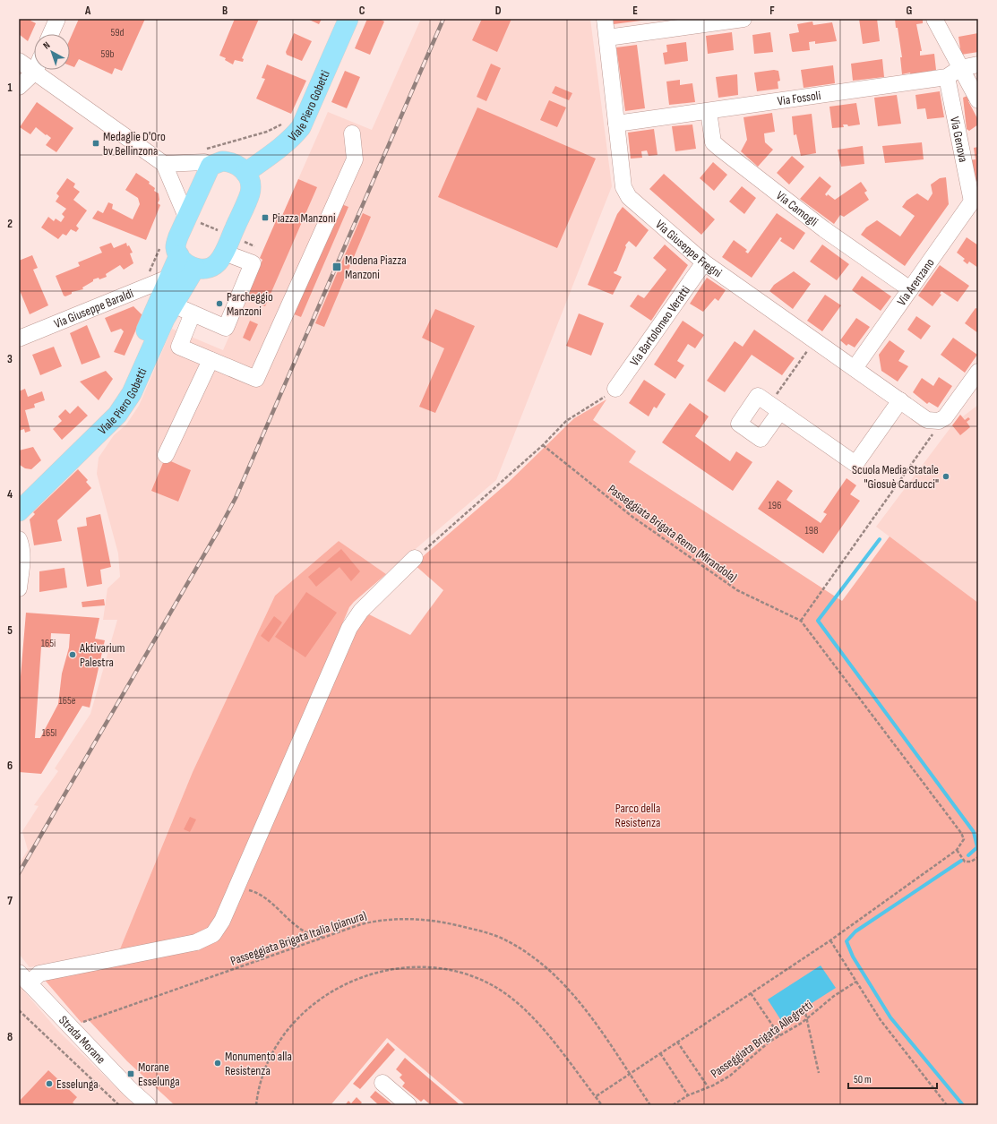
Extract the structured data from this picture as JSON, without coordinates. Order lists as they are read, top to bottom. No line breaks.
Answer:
{"streets":{"main road":["Viale Piero Gobetti"],"street":["Via Fossoli","Via Genova","Via Camogli","Via Giuseppe Fregni","Via Arenzano","Via Giuseppe Baraldi","Via Bartolomeo Veratti","Strada Morane"],"path":["Passeggiata Brigata Remo (Mirandola)","Passeggiata Brigata Italia (pianura)","Passeggiata Brigata Allegretti"]},"crossings":[["Via Fossoli","Via Genova"],["Via Fossoli","Via Camogli"],["Via Fossoli","Via Giuseppe Fregni"],["Viale Piero Gobetti","Via Giuseppe Baraldi"],["Via Genova","Via Arenzano"],["Via Camogli","Via Arenzano"],["Via Giuseppe Fregni","Via Arenzano"],["Via Giuseppe Fregni","Via Bartolomeo Veratti"],["Passeggiata Brigata Italia (pianura)","Strada Morane"]],"parks":["Parco della Resistenza"],"places":{"transit":["Medaglie D'Oro bv Bellinzona","Piazza Manzoni","Modena Piazza Manzoni","Morane Esselunga"],"other":["Parcheggio Manzoni","Scuola Media Statale \"Giosuè Carducci\"","Aktivarium Palestra","Monumento alla Resistenza","Esselunga"]},"house_numbers":["59d","59b","196","198","165i","165e","165l"],"scale_bar":"50 m","north":"top left","grid":{"columns":["A","B","C","D","E","F","G"],"rows":["1","2","3","4","5","6","7","8"]}}
